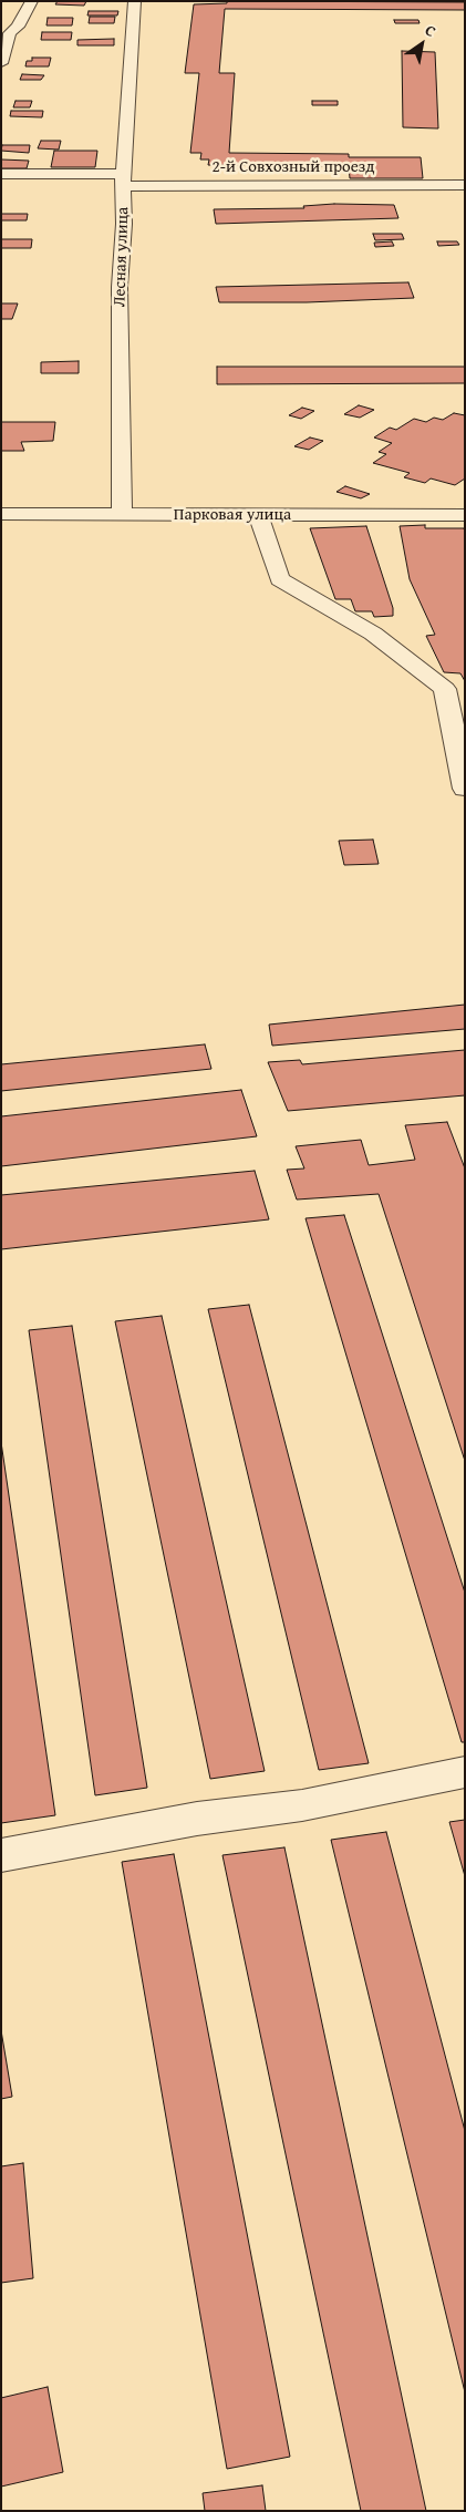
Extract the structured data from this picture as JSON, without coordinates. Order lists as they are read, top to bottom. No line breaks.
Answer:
{"streets":{"street":["2-й Совхозный проезд","Лесная улица","Парковая улица"]},"crossings":[["2-й Совхозный проезд","Лесная улица"],["Лесная улица","Парковая улица"]],"north":"top right"}
